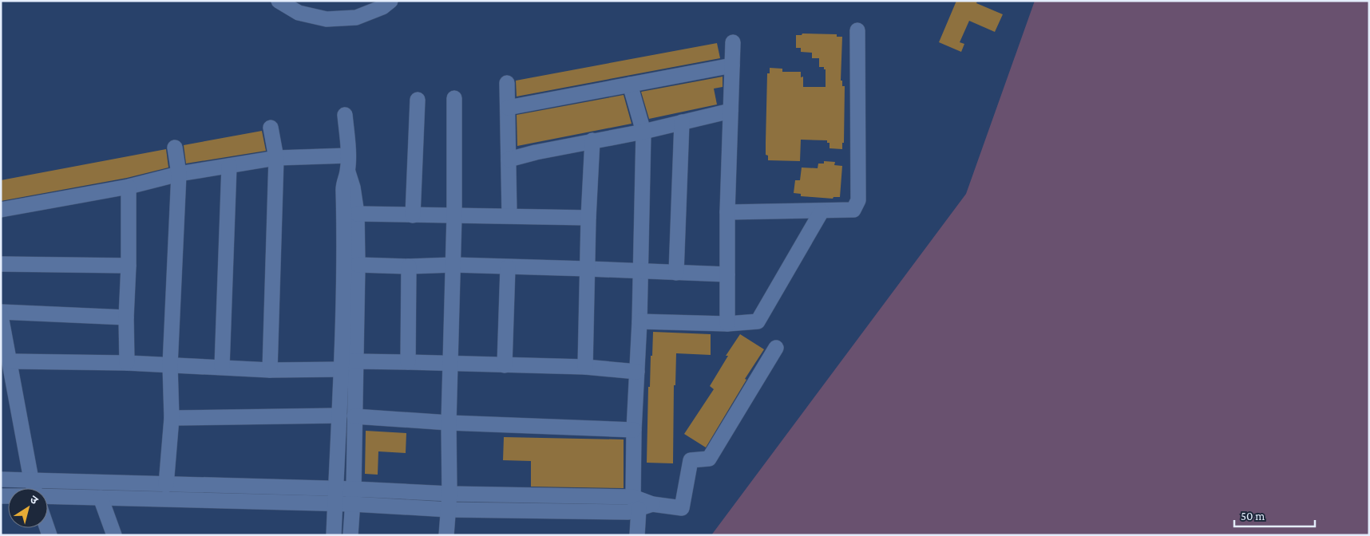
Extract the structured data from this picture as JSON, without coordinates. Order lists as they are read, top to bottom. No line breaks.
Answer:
{"scale_bar":"50 m","north":"top right"}
